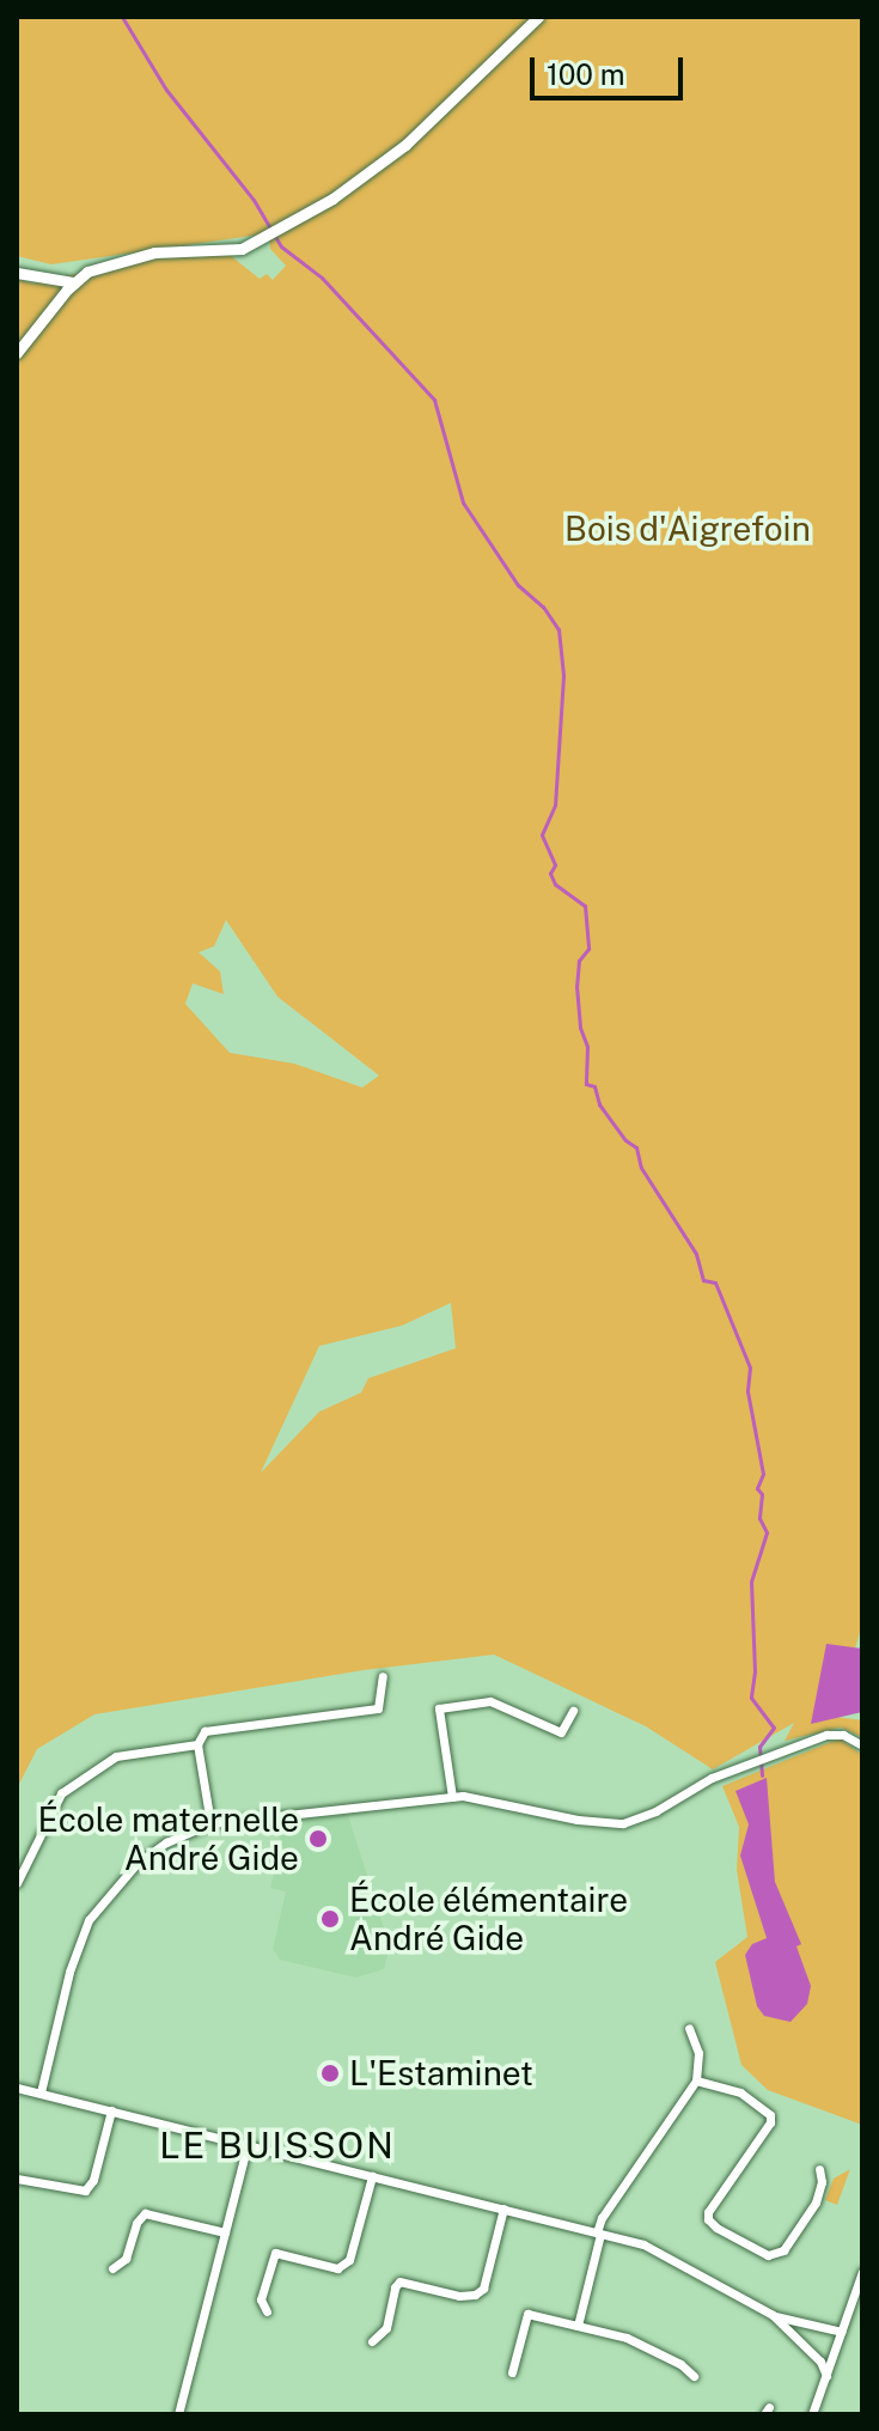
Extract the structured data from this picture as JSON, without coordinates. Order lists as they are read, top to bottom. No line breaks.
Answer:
{"districts":["LE BUISSON"],"parks":["Bois d'Aigrefoin"],"places":["École maternelle André Gide","École élémentaire André Gide","L'Estaminet"],"scale_bar":"100 m"}
